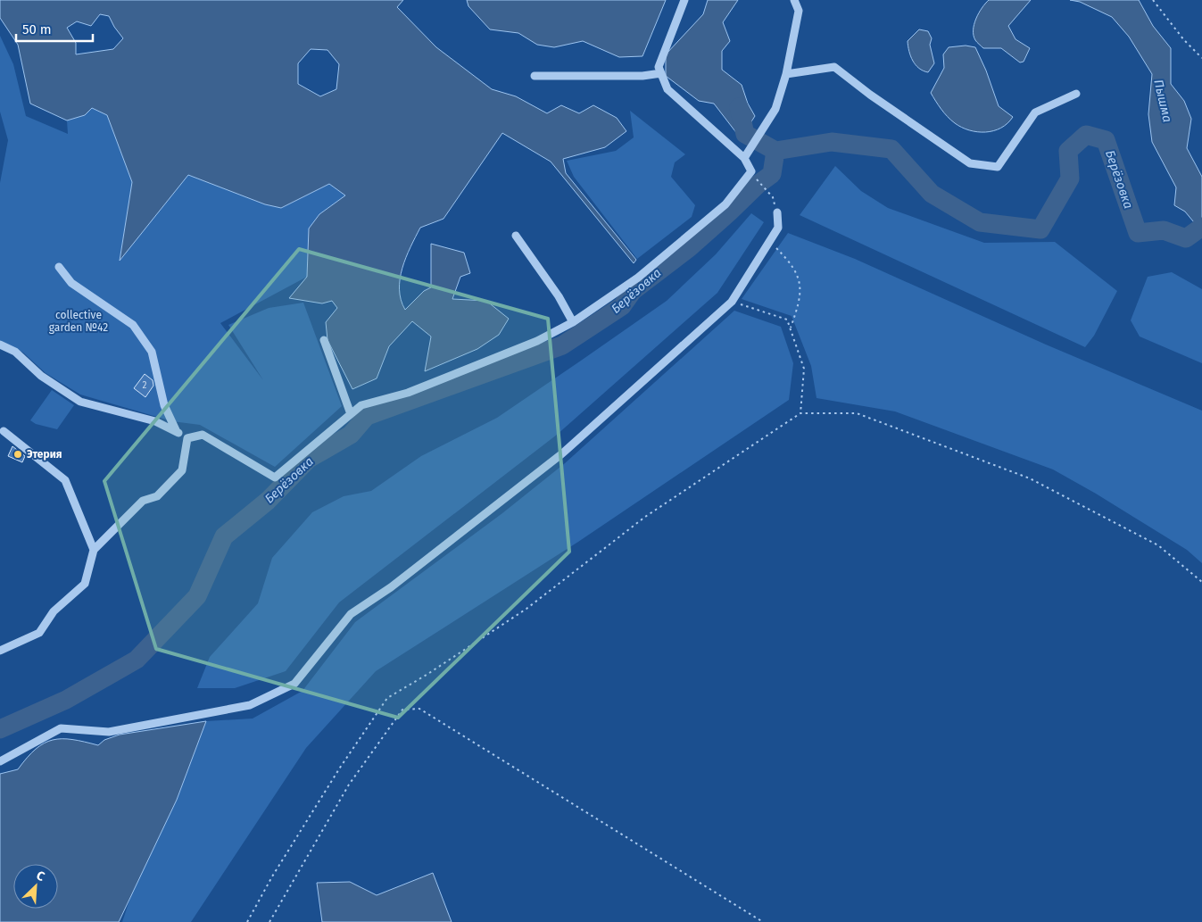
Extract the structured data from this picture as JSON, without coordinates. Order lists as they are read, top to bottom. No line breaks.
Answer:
{"water":["Пышма","Берёзовка"],"parks":["collective garden №42"],"places":["Этерия"],"house_numbers":["2"],"scale_bar":"50 m","north":"top right"}
